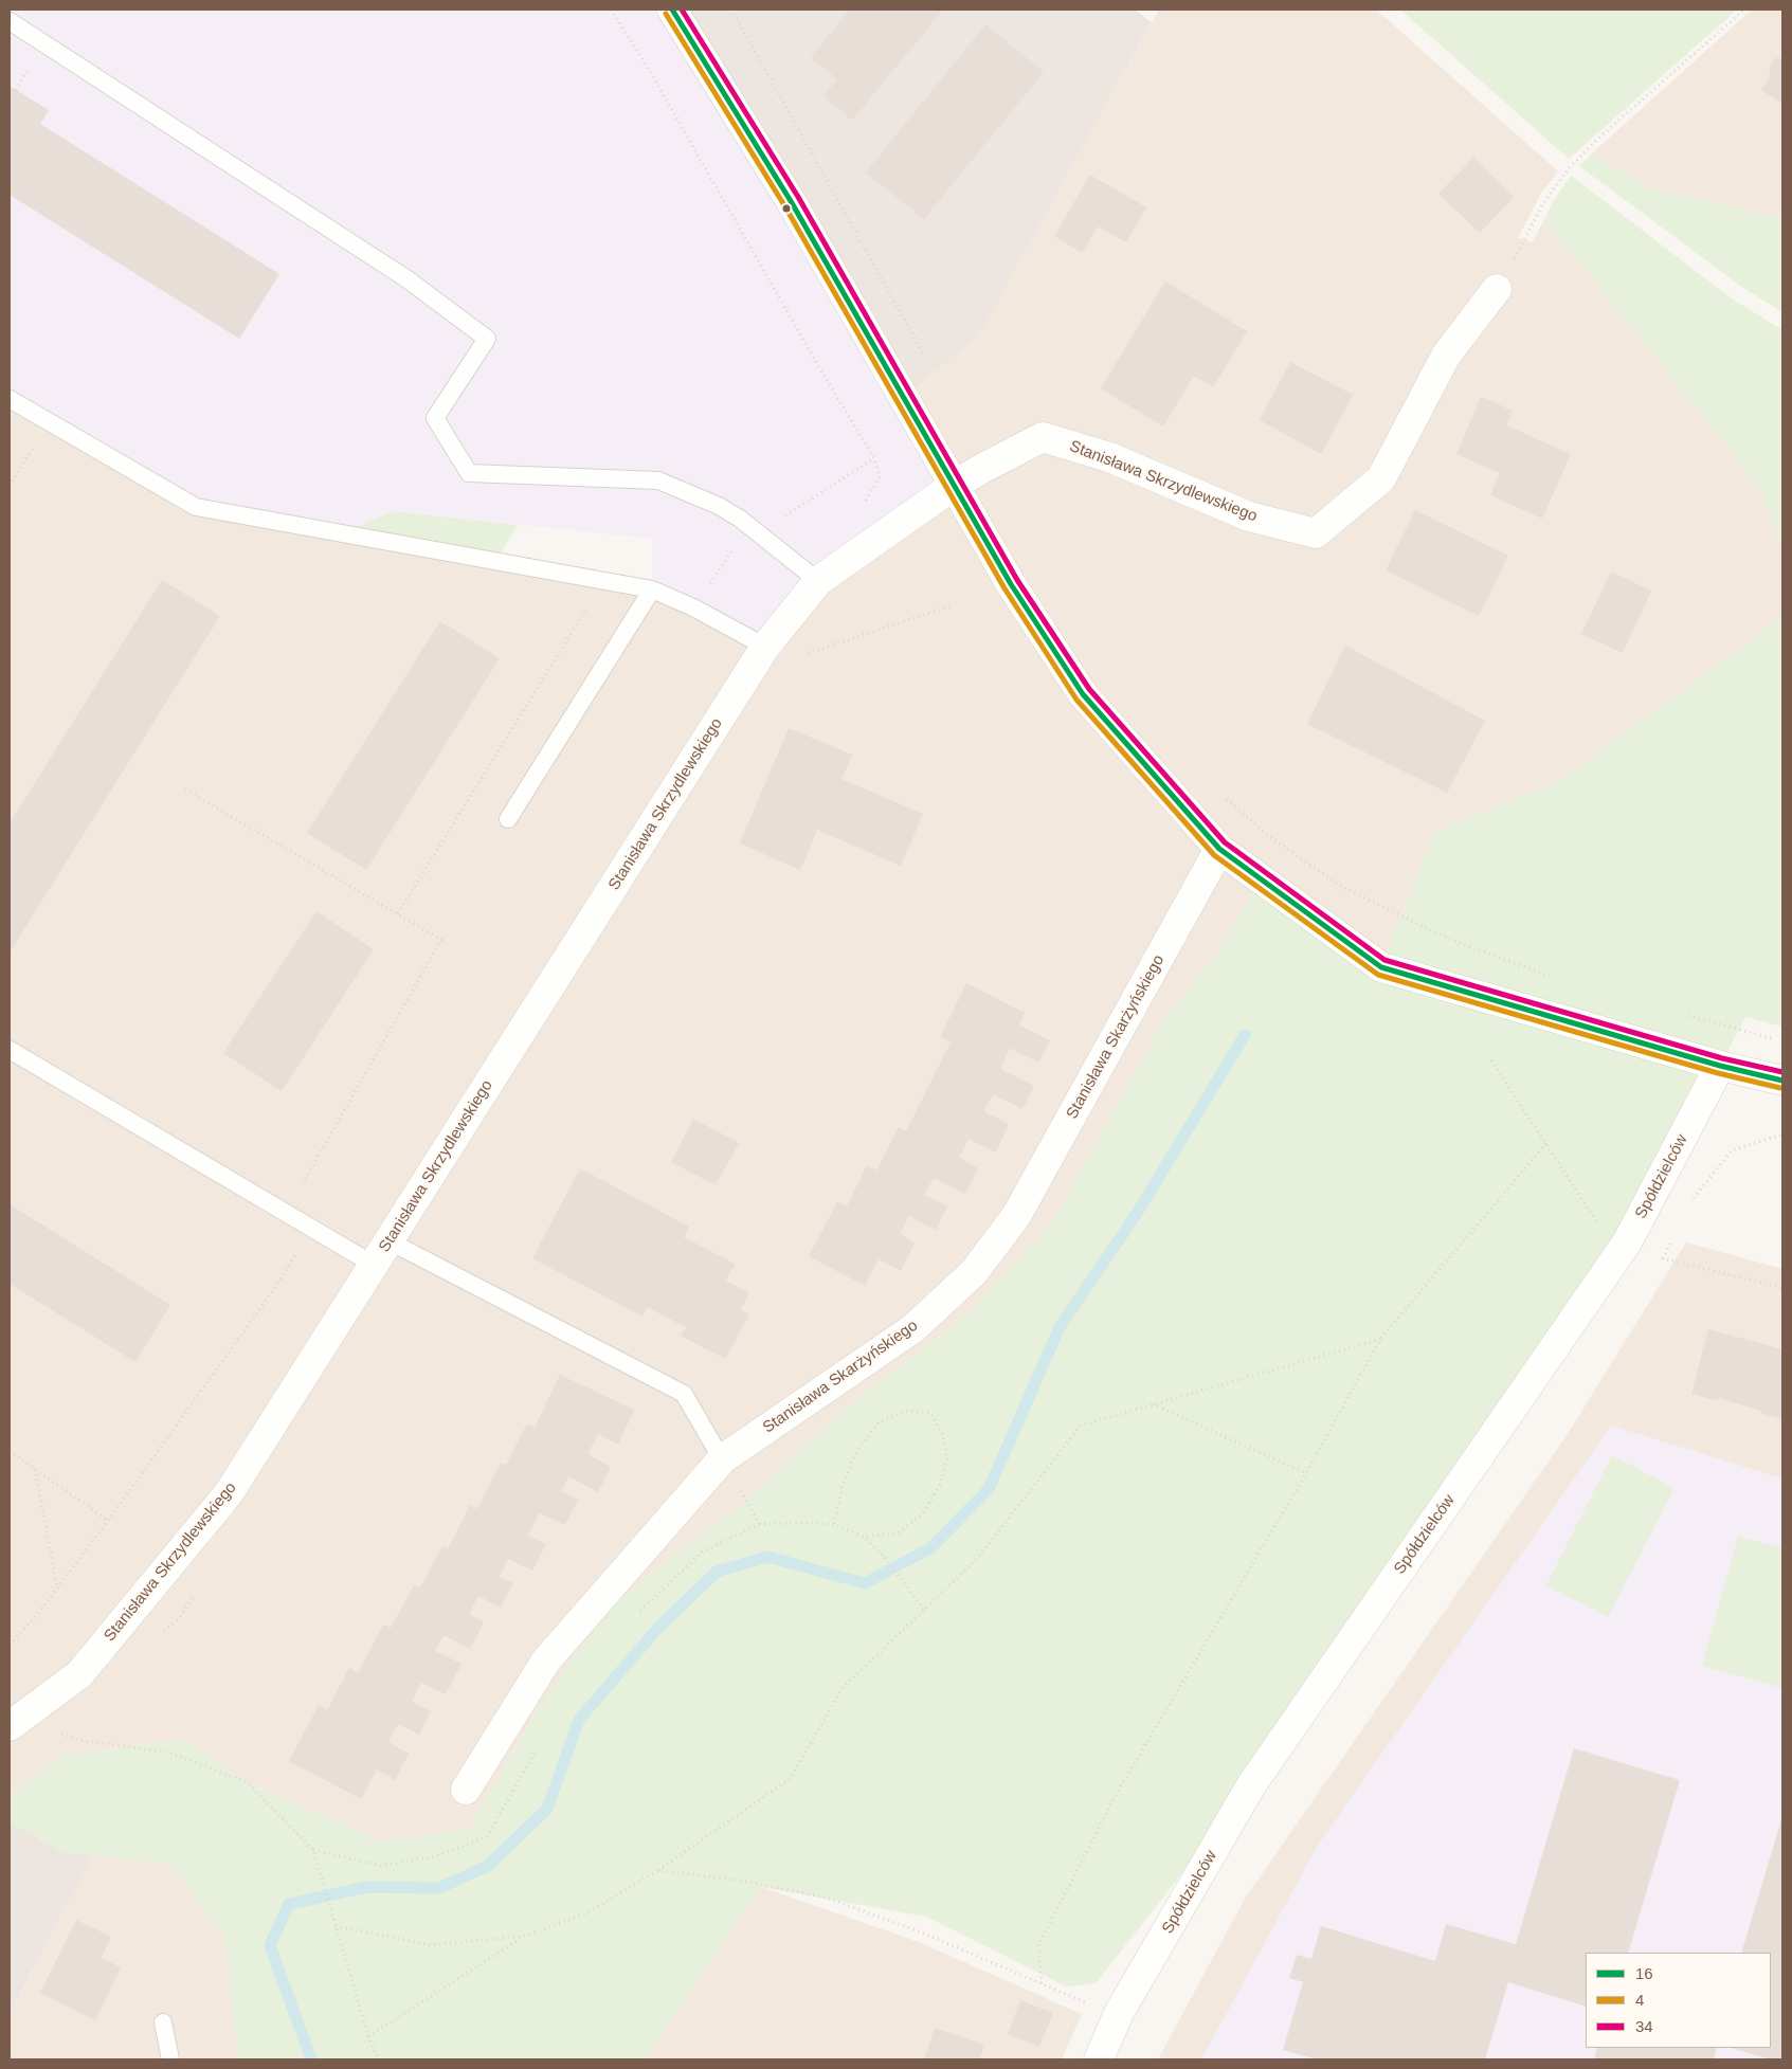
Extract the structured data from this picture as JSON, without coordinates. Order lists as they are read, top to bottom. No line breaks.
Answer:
{"streets":{"street":["Stanisława Skrzydlewskiego","Stanisława Skarżyńskiego","Spółdzielców"]},"lines":["transit line 16","transit line 34","transit line 4"],"legend":["16","4","34"]}
